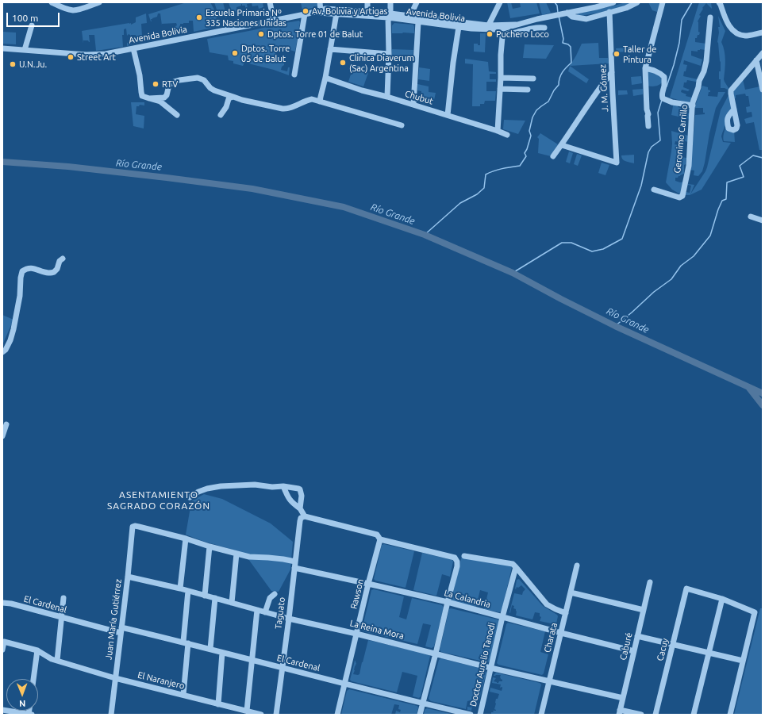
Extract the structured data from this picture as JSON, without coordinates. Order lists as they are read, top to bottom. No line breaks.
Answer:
{"streets":{"street":["Avenida Bolivia","J. M. Gómez","Chubut","Geronimo Carrillo","Rawson","La Calandria","El Cardenal","Taguato","Juan María Gutiérrez","La Reina Mora","Charata","Caburé","Cacuy","Doctor Aurelio Tanodi","El Naranjero"]},"crossings":[["Rawson","La Calandria"],["Rawson","El Cardenal"],["Rawson","La Reina Mora"],["La Calandria","Taguato"],["La Calandria","Charata"],["La Calandria","Caburé"],["La Calandria","Doctor Aurelio Tanodi"],["El Cardenal","Taguato"],["El Cardenal","Juan María Gutiérrez"],["Taguato","La Reina Mora"],["Juan María Gutiérrez","La Reina Mora"],["Juan María Gutiérrez","El Naranjero"],["La Reina Mora","Charata"],["La Reina Mora","Caburé"],["La Reina Mora","Doctor Aurelio Tanodi"]],"districts":["ASENTAMIENTO SAGRADO CORAZÓN"],"water":["Río Grande"],"places":["Av. Bolivia y Artigas","Escuela Primaria Nº 335 Naciones Unidas","Dptos. Torre 01 de Balut","Puchero Loco","Dptos. Torre 05 de Balut","Taller de Pintura","Street Art","Clinica Diaverum (Sac) Argentina","U.N.Ju.","RTV"],"scale_bar":"100 m","north":"bottom"}
